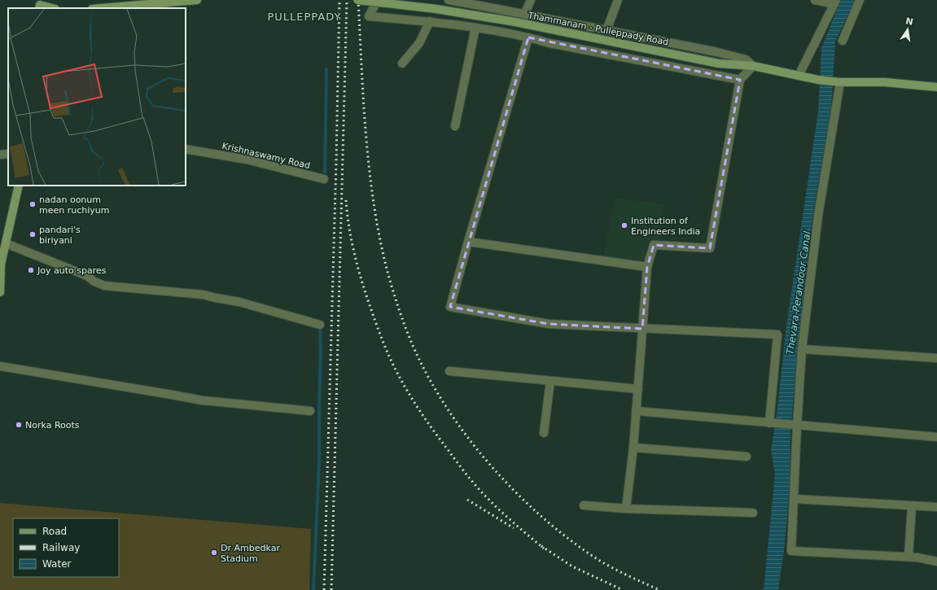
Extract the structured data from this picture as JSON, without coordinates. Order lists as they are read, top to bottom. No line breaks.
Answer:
{"streets":{"main road":["Thammanam - Pulleppady Road"],"street":["Krishnaswamy Road"]},"districts":["PULLEPPADY"],"water":["Thevara-Perandoor Canal"],"places":["nadan oonum meen ruchiyum","Institution of Engineers India","pandari's biriyani","Joy auto spares","Norka Roots","Dr Ambedkar Stadium"],"legend":["Road","Railway","Water"],"north":"top"}
